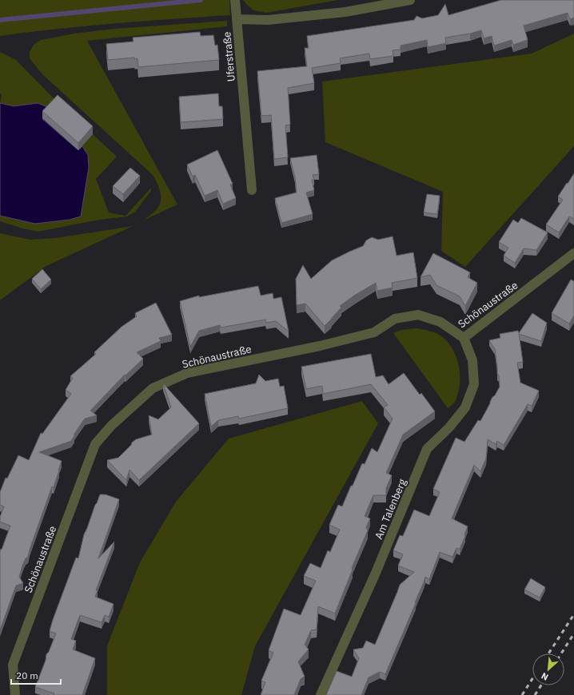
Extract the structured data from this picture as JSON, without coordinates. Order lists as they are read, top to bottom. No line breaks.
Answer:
{"streets":{"street":["Uferstraße","Schönaustraße","Am Talenberg"]},"crossings":[["Schönaustraße","Am Talenberg"]],"scale_bar":"20 m","north":"bottom left"}
